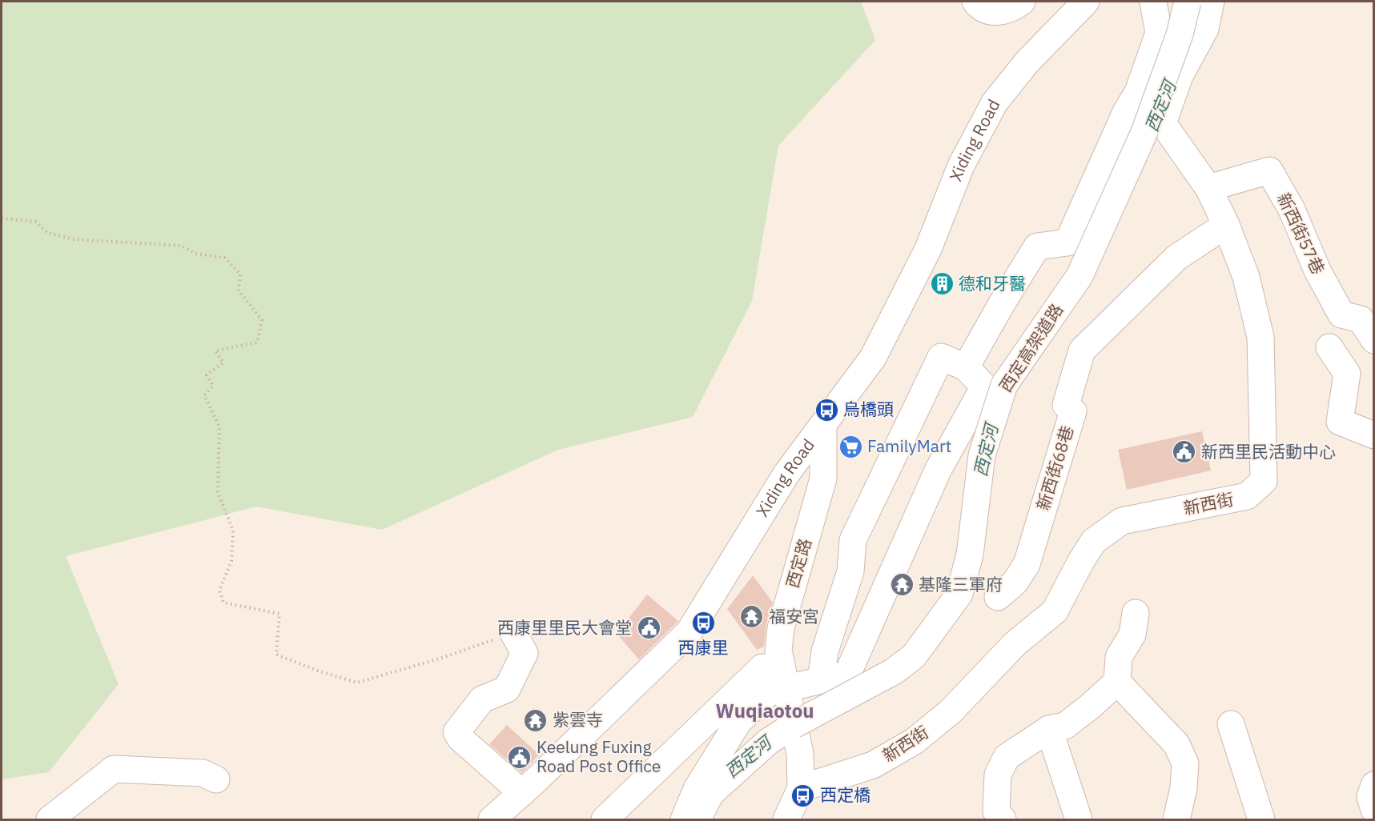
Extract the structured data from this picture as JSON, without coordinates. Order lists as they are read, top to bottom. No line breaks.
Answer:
{"streets":{"street":["Xiding Road","新西街57巷","西定高架道路","新西街68巷","新西街","西定路"]},"crossings":[["Xiding Road","西定路"],["新西街57巷","新西街"],["西定高架道路","西定路"],["新西街68巷","新西街"]],"districts":["Wuqiaotou"],"water":["西定河"],"places":{"building":["德和牙醫"],"bus stop":["烏橋頭","西康里","西定橋"],"supermarket":["FamilyMart"],"public building":["新西里民活動中心","西康里里民大會堂","Keelung Fuxing Road Post Office"],"temple":["基隆三軍府","福安宮","紫雲寺"]}}
